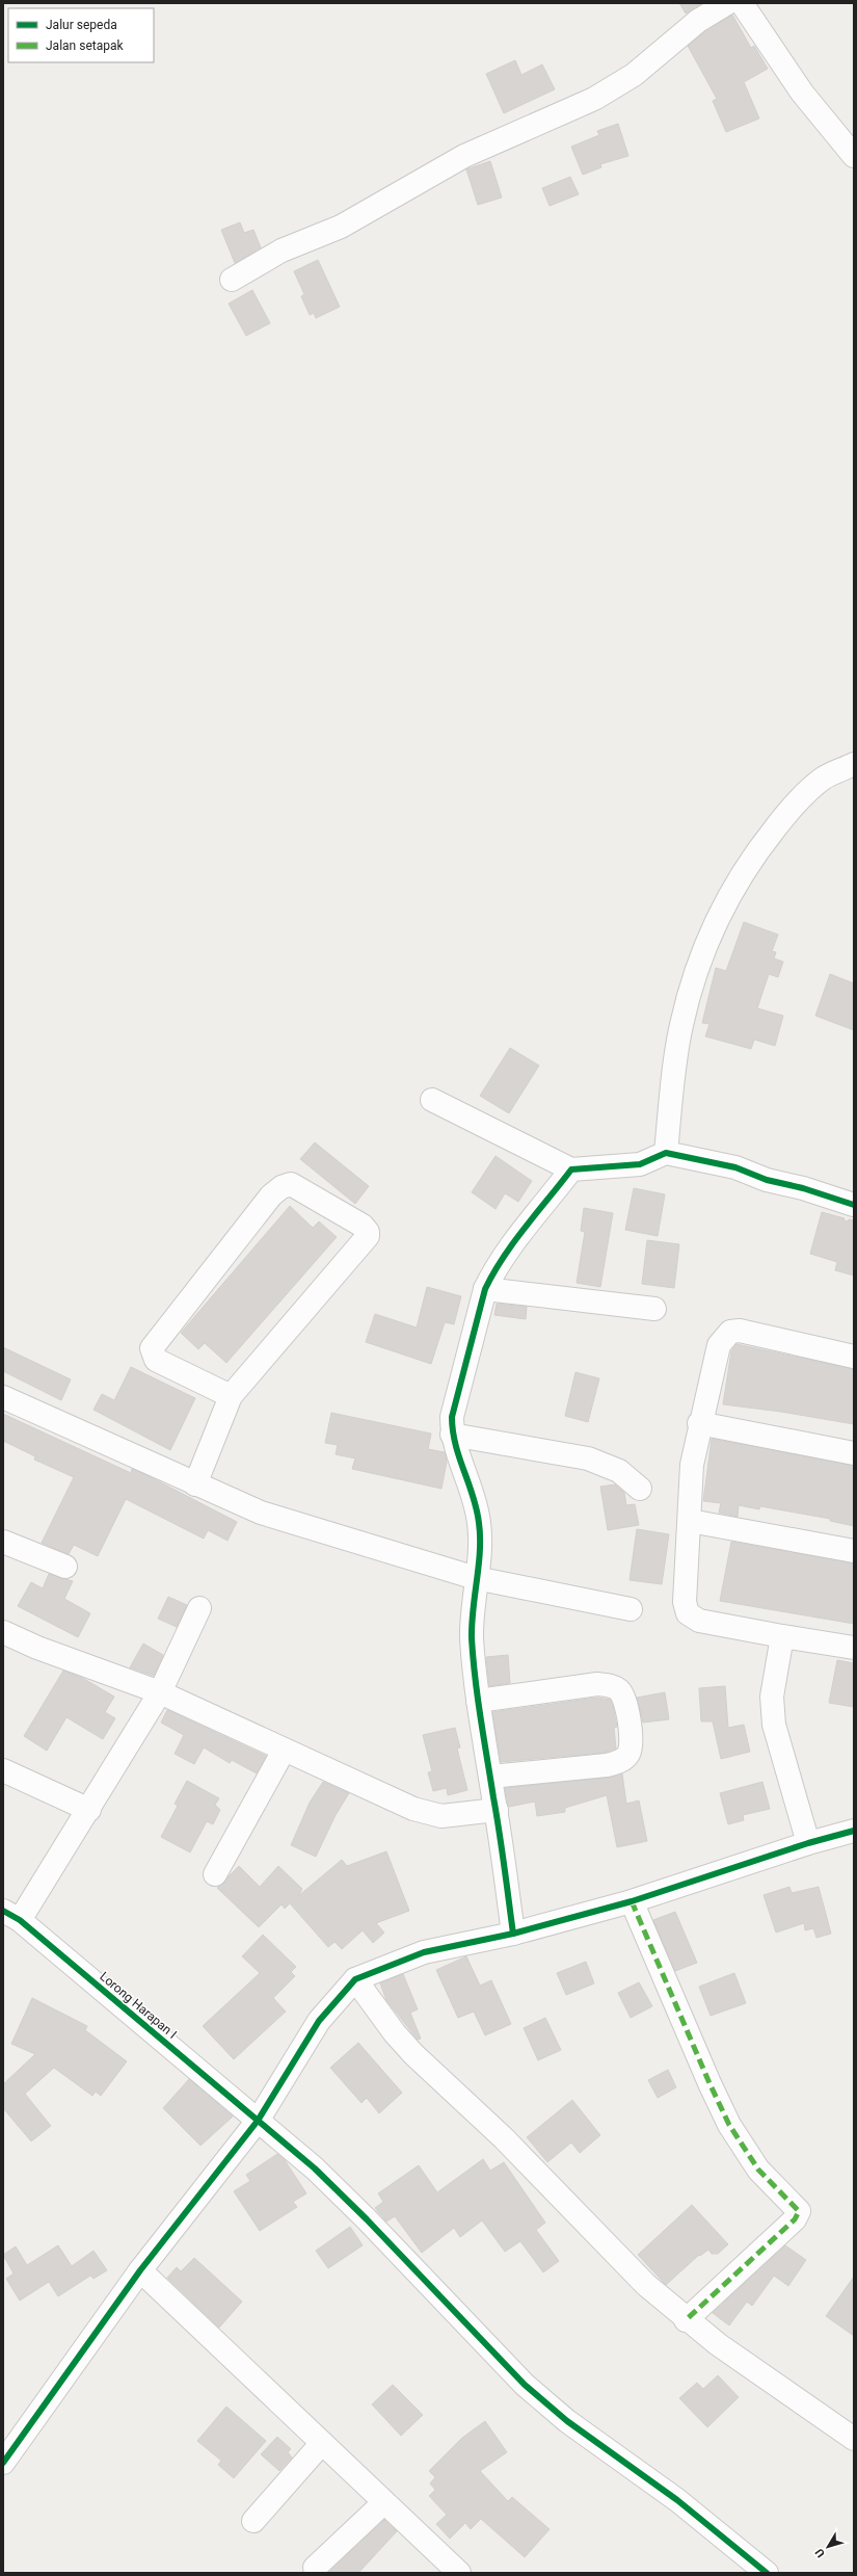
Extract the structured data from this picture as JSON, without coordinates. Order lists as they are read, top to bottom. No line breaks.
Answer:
{"streets":{"street":["Lorong Harapan I"]},"legend":["Jalur sepeda","Jalan setapak"],"north":"bottom left"}
